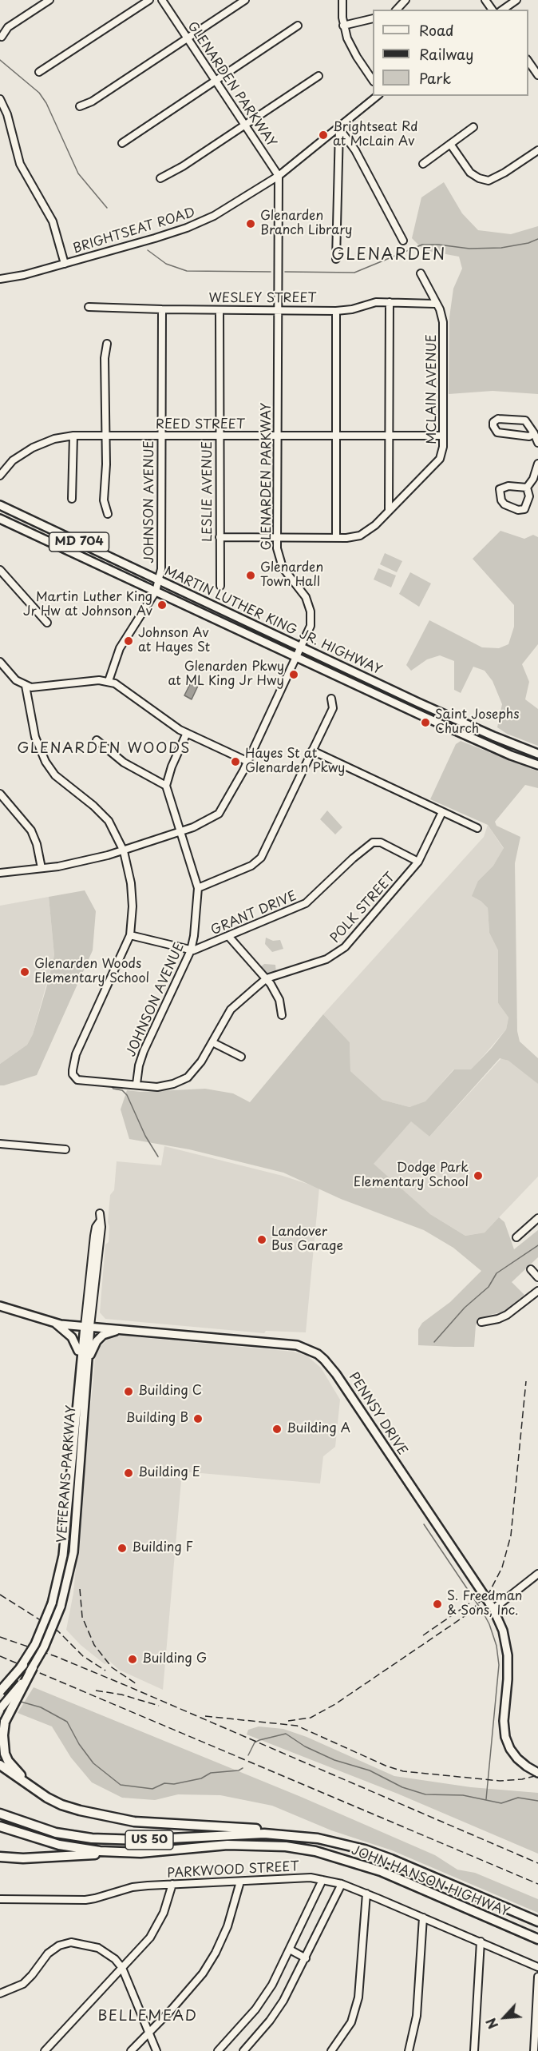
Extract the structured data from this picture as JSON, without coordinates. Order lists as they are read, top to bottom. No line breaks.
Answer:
{"streets":{"highway":["US 50","JOHN HANSON HIGHWAY"],"main road":["MD 704","MARTIN LUTHER KING JR. HIGHWAY","PENNSY DRIVE","VETERANS PARKWAY"],"street":["GLENARDEN PARKWAY","BRIGHTSEAT ROAD","WESLEY STREET","MCLAIN AVENUE","REED STREET","LESLIE AVENUE","JOHNSON AVENUE","POLK STREET","GRANT DRIVE","PARKWOOD STREET"]},"crossings":[["GLENARDEN PARKWAY","BRIGHTSEAT ROAD"],["GLENARDEN PARKWAY","WESLEY STREET"],["GLENARDEN PARKWAY","MCLAIN AVENUE"],["GLENARDEN PARKWAY","REED STREET"],["GLENARDEN PARKWAY","JOHNSON AVENUE"],["GLENARDEN PARKWAY","MARTIN LUTHER KING JR. HIGHWAY"],["WESLEY STREET","MCLAIN AVENUE"],["WESLEY STREET","LESLIE AVENUE"],["WESLEY STREET","JOHNSON AVENUE"],["MCLAIN AVENUE","REED STREET"],["MCLAIN AVENUE","LESLIE AVENUE"],["REED STREET","LESLIE AVENUE"],["REED STREET","JOHNSON AVENUE"],["JOHNSON AVENUE","MARTIN LUTHER KING JR. HIGHWAY"],["JOHNSON AVENUE","GRANT DRIVE"],["POLK STREET","GRANT DRIVE"],["PENNSY DRIVE","VETERANS PARKWAY"]],"districts":["GLENARDEN","GLENARDEN WOODS","BELLEMEAD"],"places":["Brightseat Rd at McLain Av","Glenarden Branch Library","Glenarden Town Hall","Martin Luther King Jr Hw at Johnson Av","Johnson Av at Hayes St","Glenarden Pkwy at ML King Jr Hwy","Saint Josephs Church","Hayes St at Glenarden Pkwy","Glenarden Woods Elementary School","Dodge Park Elementary School","Landover Bus Garage","Building C","Building B","Building A","Building E","Building F","S. Freedman & Sons, Inc.","Building G"],"legend":["Road","Railway","Park"],"north":"bottom left"}
